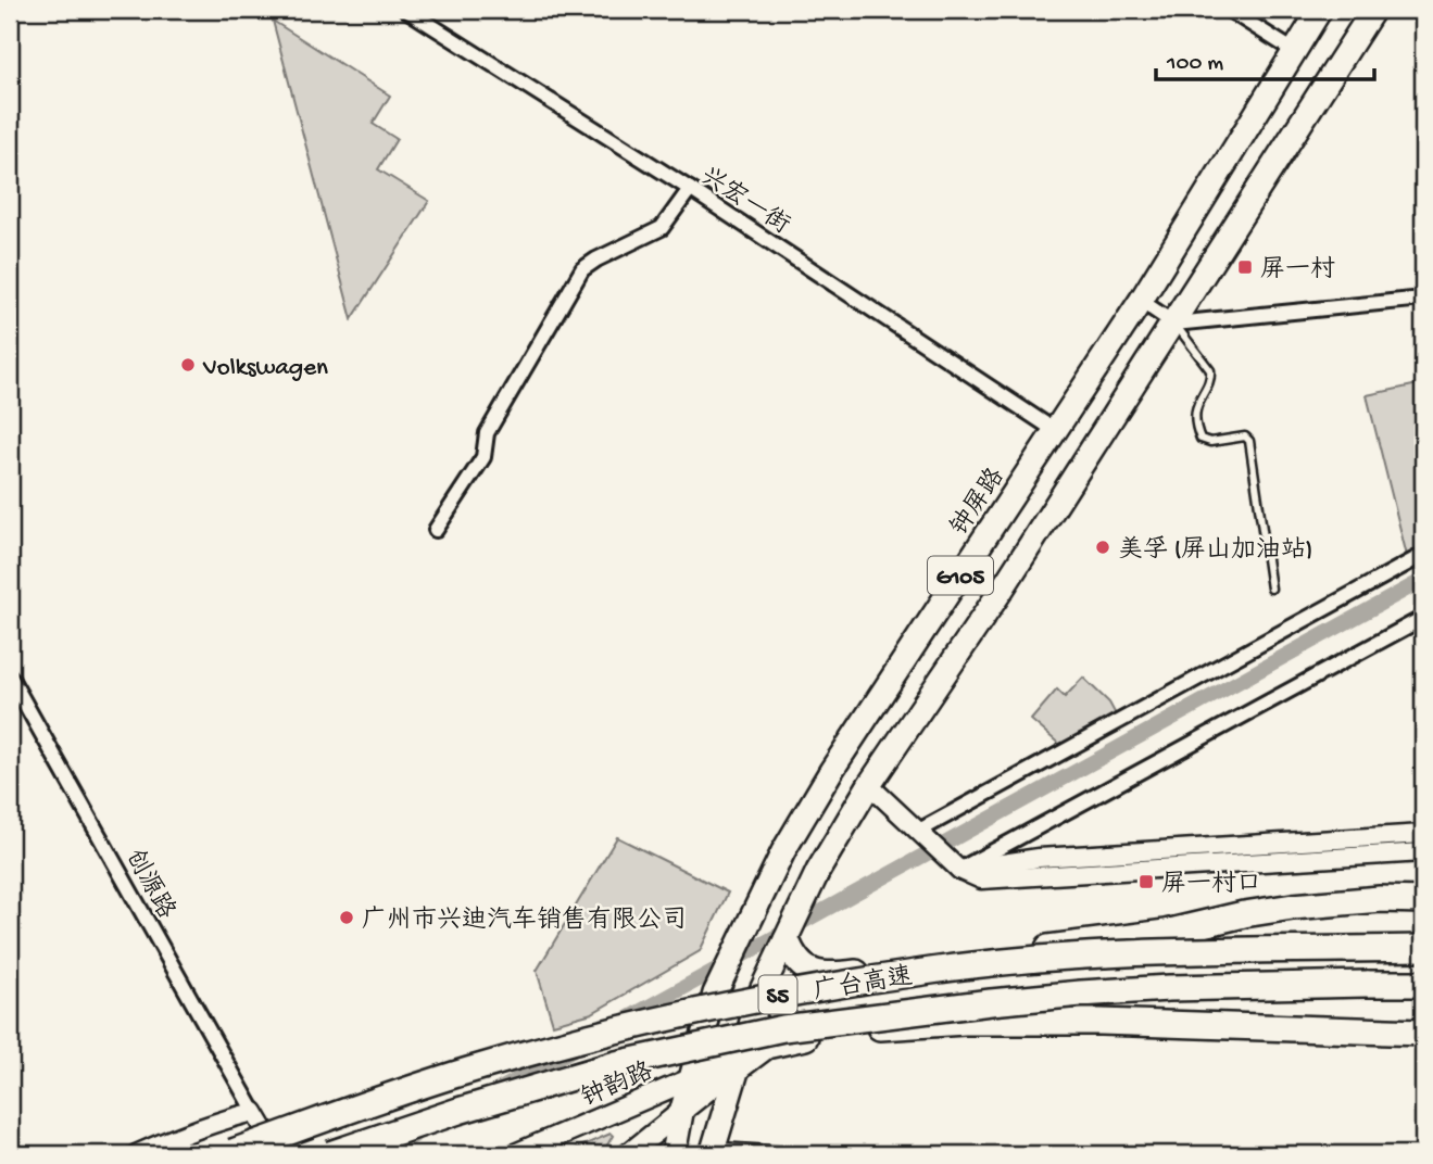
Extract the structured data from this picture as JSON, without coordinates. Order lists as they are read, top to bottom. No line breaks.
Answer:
{"streets":{"highway":["钟屏路","G105","广台高速","S5"],"main road":["钟韵路"],"street":["兴宏一街","创源路"]},"crossings":[["兴宏一街","钟屏路"],["钟屏路","G105"],["钟屏路","钟韵路"],["G105","钟韵路"]],"places":{"transit":["屏一村","屏一村口"],"other":["Volkswagen","美孚 (屏山加油站)","广州市兴迪汽车销售有限公司"]},"scale_bar":"100 m"}
